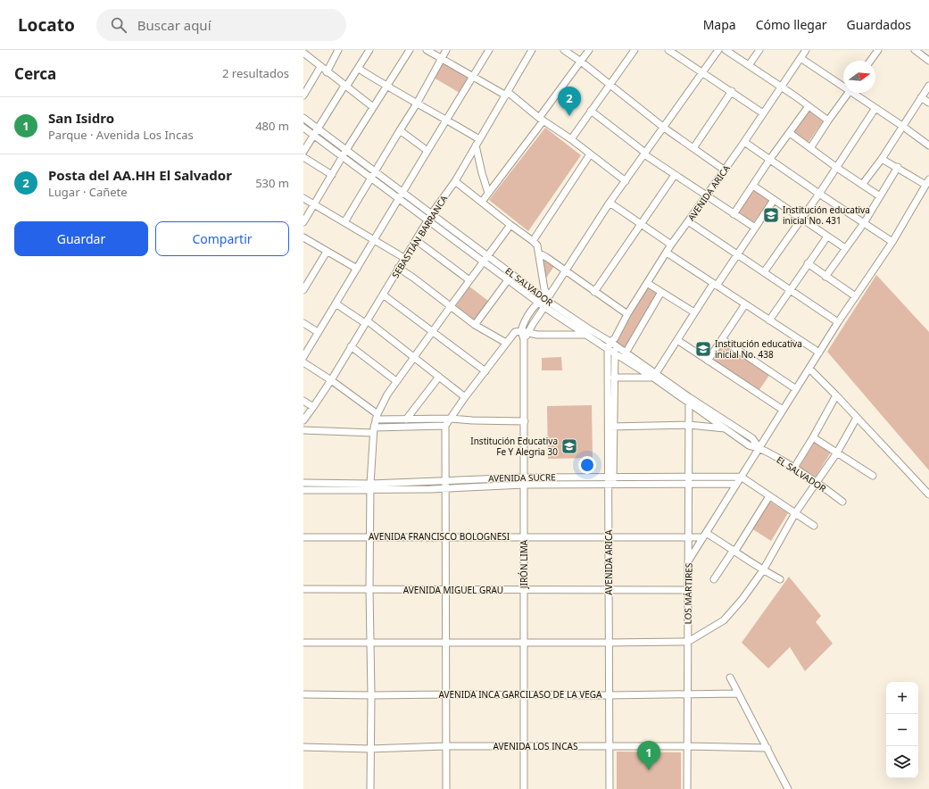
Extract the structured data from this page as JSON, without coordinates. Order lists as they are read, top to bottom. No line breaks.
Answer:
{"streets":{"street":["AVENIDA ARICA","SEBASTIÁN BARRANCA","EL SALVADOR","AVENIDA SUCRE","AVENIDA FRANCISCO BOLOGNESI","JIRÓN LIMA","AVENIDA MIGUEL GRAU","LOS MÁRTIRES","AVENIDA INCA GARCILASO DE LA VEGA","AVENIDA LOS INCAS"]},"crossings":[["AVENIDA ARICA","EL SALVADOR"],["AVENIDA ARICA","AVENIDA SUCRE"],["AVENIDA ARICA","AVENIDA FRANCISCO BOLOGNESI"],["AVENIDA ARICA","AVENIDA MIGUEL GRAU"],["AVENIDA ARICA","AVENIDA INCA GARCILASO DE LA VEGA"],["AVENIDA ARICA","AVENIDA LOS INCAS"],["SEBASTIÁN BARRANCA","EL SALVADOR"],["EL SALVADOR","LOS MÁRTIRES"],["AVENIDA SUCRE","JIRÓN LIMA"],["AVENIDA SUCRE","LOS MÁRTIRES"],["AVENIDA FRANCISCO BOLOGNESI","JIRÓN LIMA"],["AVENIDA FRANCISCO BOLOGNESI","LOS MÁRTIRES"],["JIRÓN LIMA","AVENIDA MIGUEL GRAU"],["JIRÓN LIMA","AVENIDA INCA GARCILASO DE LA VEGA"],["JIRÓN LIMA","AVENIDA LOS INCAS"],["AVENIDA MIGUEL GRAU","LOS MÁRTIRES"],["LOS MÁRTIRES","AVENIDA INCA GARCILASO DE LA VEGA"],["LOS MÁRTIRES","AVENIDA LOS INCAS"]],"places":{"school or university":["Institución educativa inicial No. 431","Institución educativa inicial No. 438","Institución Educativa Fe Y Alegria 30"]},"north":"right","page":{"header":"Locato","search":"Buscar aquí","nav":["Mapa","Cómo llegar","Guardados"],"heading":["Cerca","2 resultados"],"pins":["2","1"],"list":[{"mark":"1","name":"San Isidro","note":"Parque · Avenida Los Incas","value":"480 m"},{"mark":"2","name":"Posta del AA.HH El Salvador","note":"Lugar · Cañete","value":"530 m"}],"buttons":["Guardar","Compartir"],"map_buttons":["+","−"]}}
